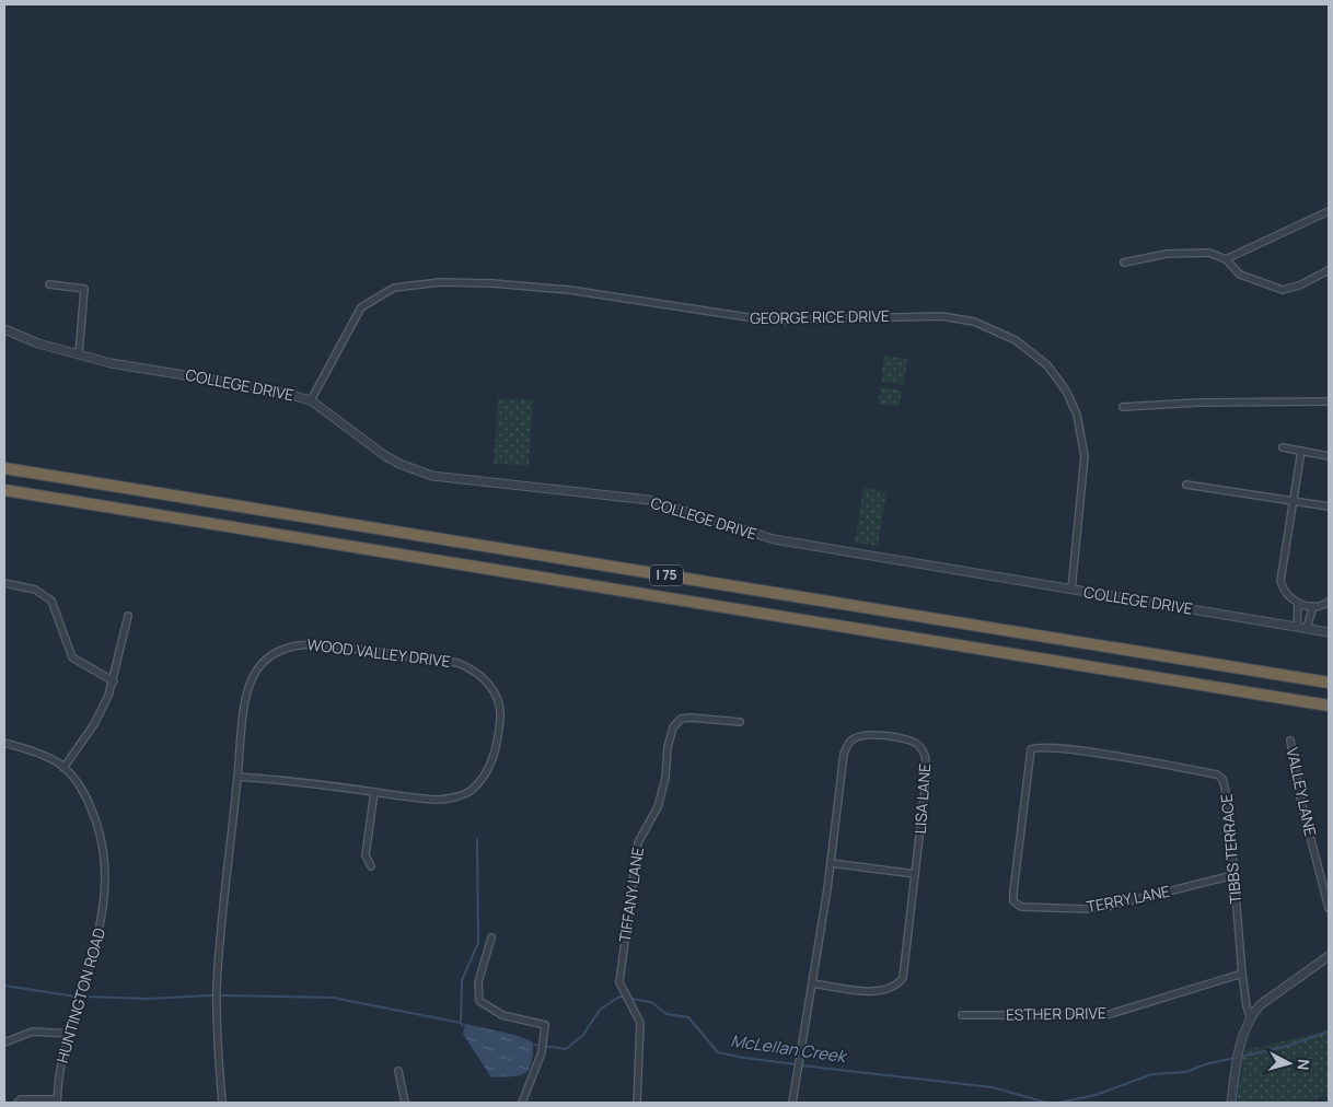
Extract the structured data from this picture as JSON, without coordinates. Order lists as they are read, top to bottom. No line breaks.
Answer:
{"streets":{"highway":["I 75"],"street":["GEORGE RICE DRIVE","COLLEGE DRIVE","WOOD VALLEY DRIVE","VALLEY LANE","LISA LANE","TIBBS TERRACE","TIFFANY LANE","TERRY LANE","HUNTINGTON ROAD","ESTHER DRIVE"]},"crossings":[["GEORGE RICE DRIVE","COLLEGE DRIVE"],["TIBBS TERRACE","TERRY LANE"],["TIBBS TERRACE","ESTHER DRIVE"]],"water":["McLellan Creek"],"north":"right"}
